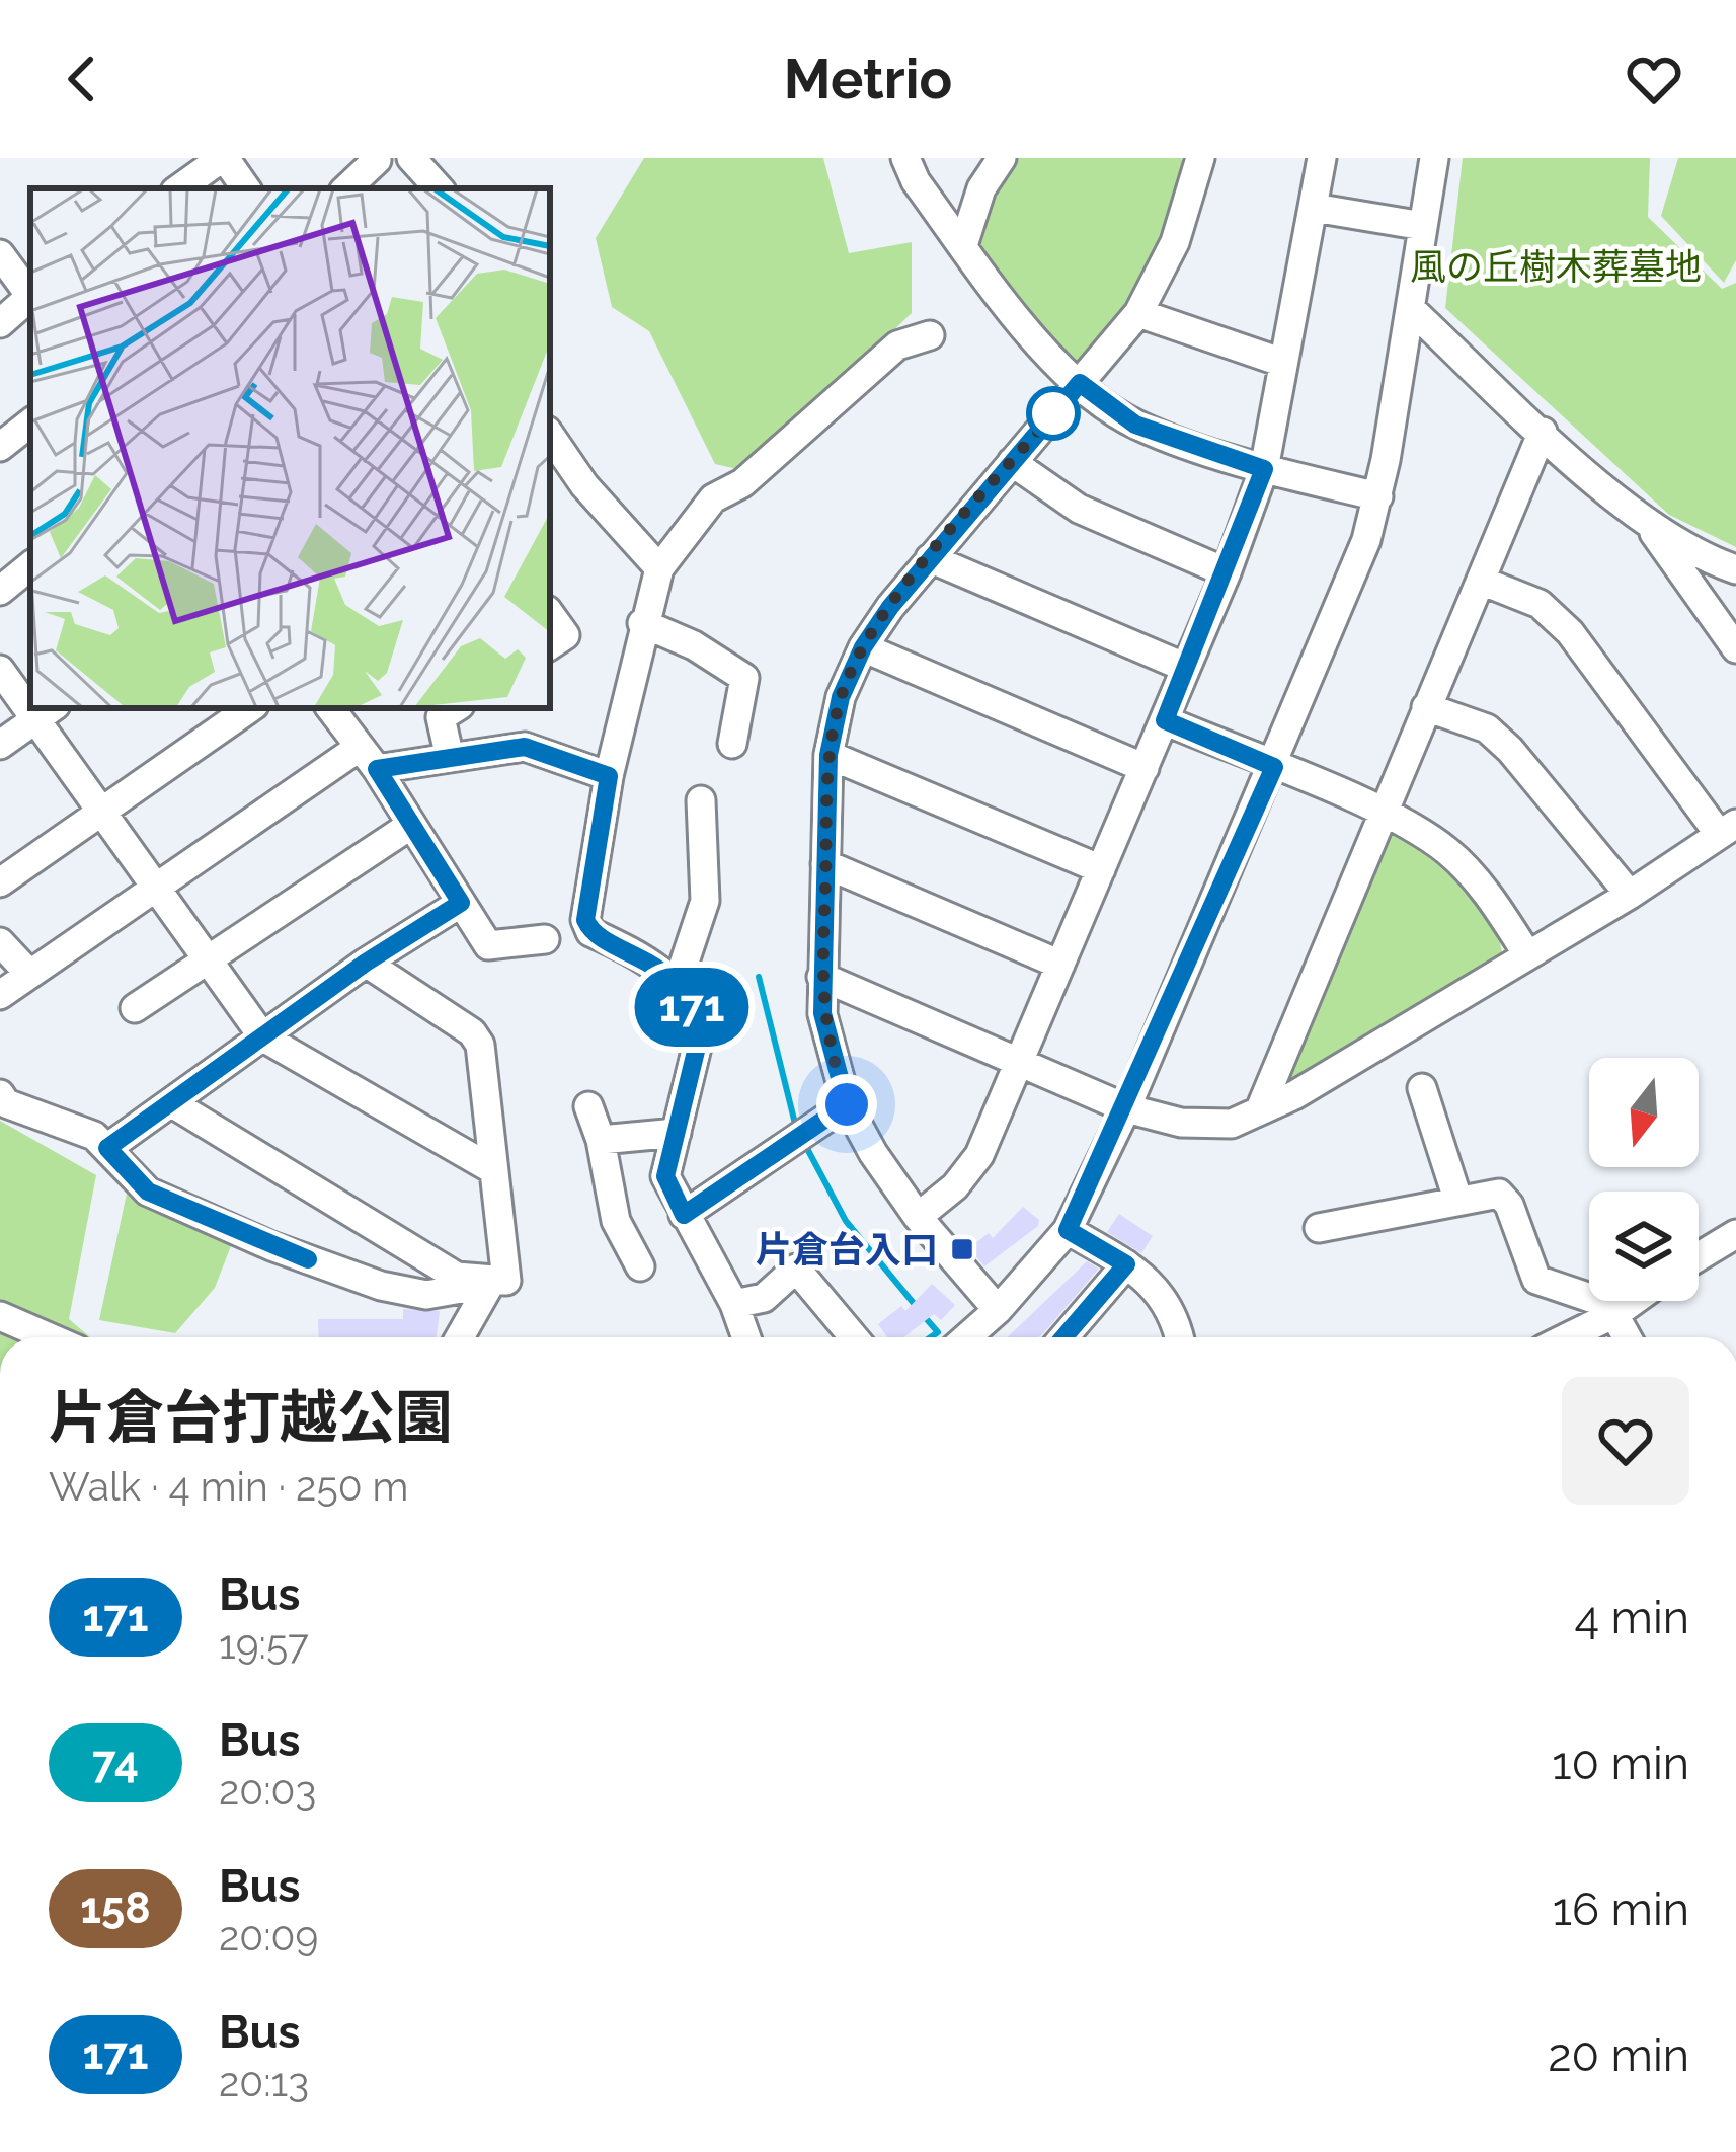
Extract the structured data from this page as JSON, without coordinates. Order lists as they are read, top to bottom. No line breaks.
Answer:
{"parks":["風の丘樹木葬墓地"],"places":{"transit":["片倉台入口"]},"lines":["bus line 171"],"north":"bottom","page":{"header":"Metrio","on_map":"171","heading":["片倉台打越公園","Walk · 4 min · 250 m"],"list":[{"mark":"171","name":"Bus","note":"19:57","value":"4 min"},{"mark":"74","name":"Bus","note":"20:03","value":"10 min"},{"mark":"158","name":"Bus","note":"20:09","value":"16 min"},{"mark":"171","name":"Bus","note":"20:13","value":"20 min"}]}}
